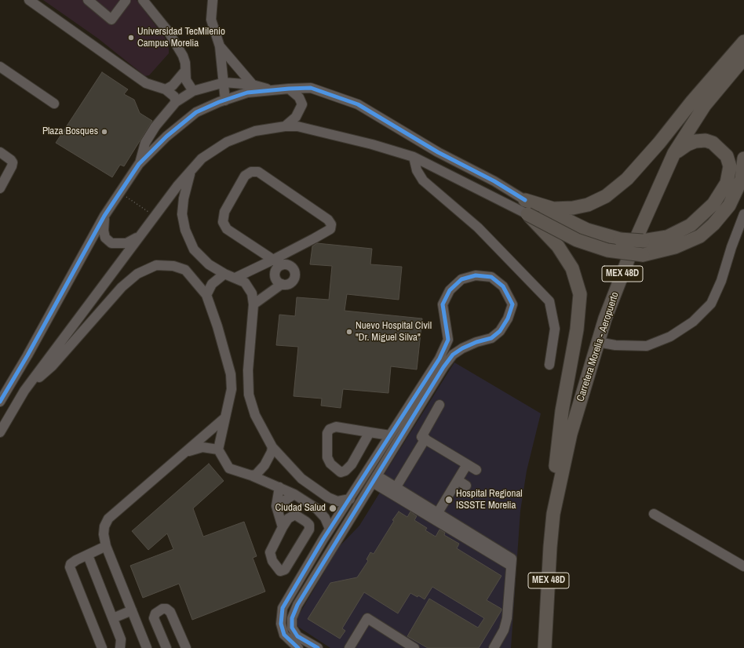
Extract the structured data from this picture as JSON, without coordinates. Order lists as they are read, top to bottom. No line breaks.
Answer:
{"streets":{"highway":["MEX 48D","Carretera Morelia - Aeropuerto"]},"places":["Universidad TecMilenio Campus Morelia","Plaza Bosques","Nuevo Hospital Civil \"Dr. Miguel Silva\"","Hospital Regional ISSSTE Morelia","Ciudad Salud"]}
